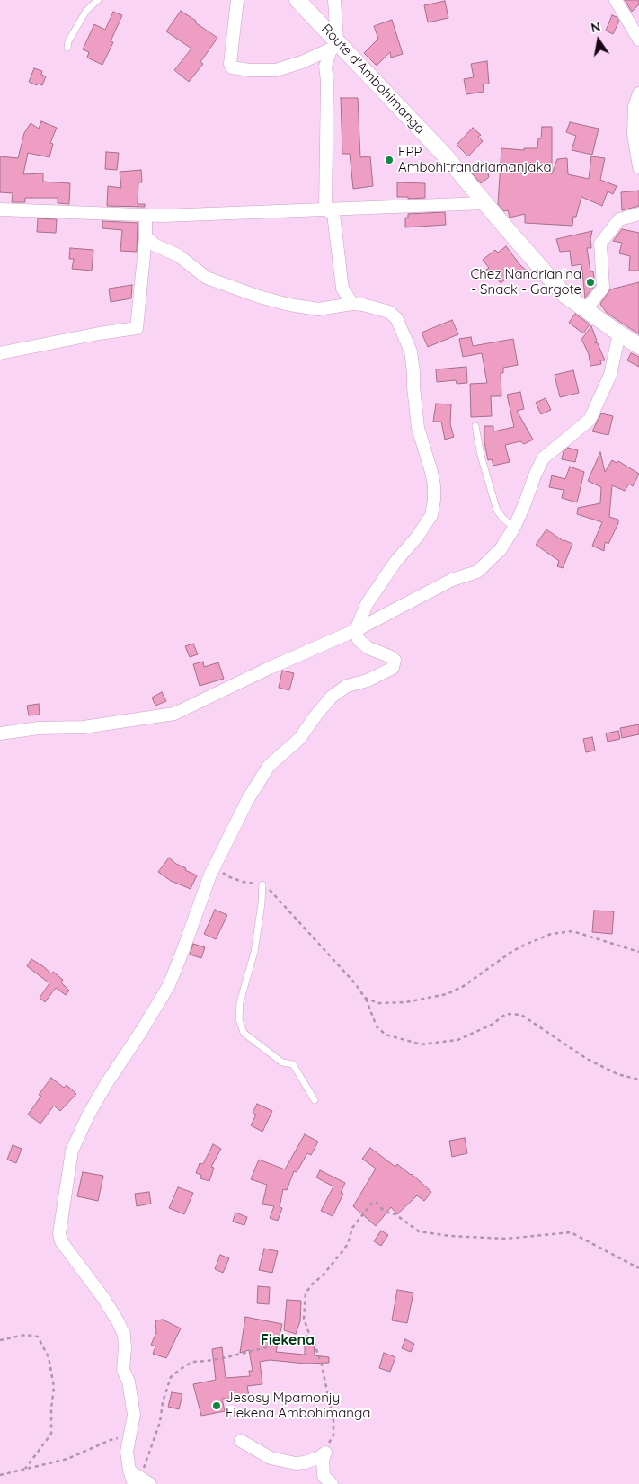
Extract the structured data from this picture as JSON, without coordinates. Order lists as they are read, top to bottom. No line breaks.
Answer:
{"streets":{"street":["Route d'Ambohimanga"]},"districts":["Fiekena"],"places":["EPP Ambohitrandriamanjaka","Chez Nandrianina - Snack - Gargote","Jesosy Mpamonjy Fiekena Ambohimanga"],"north":"top"}
